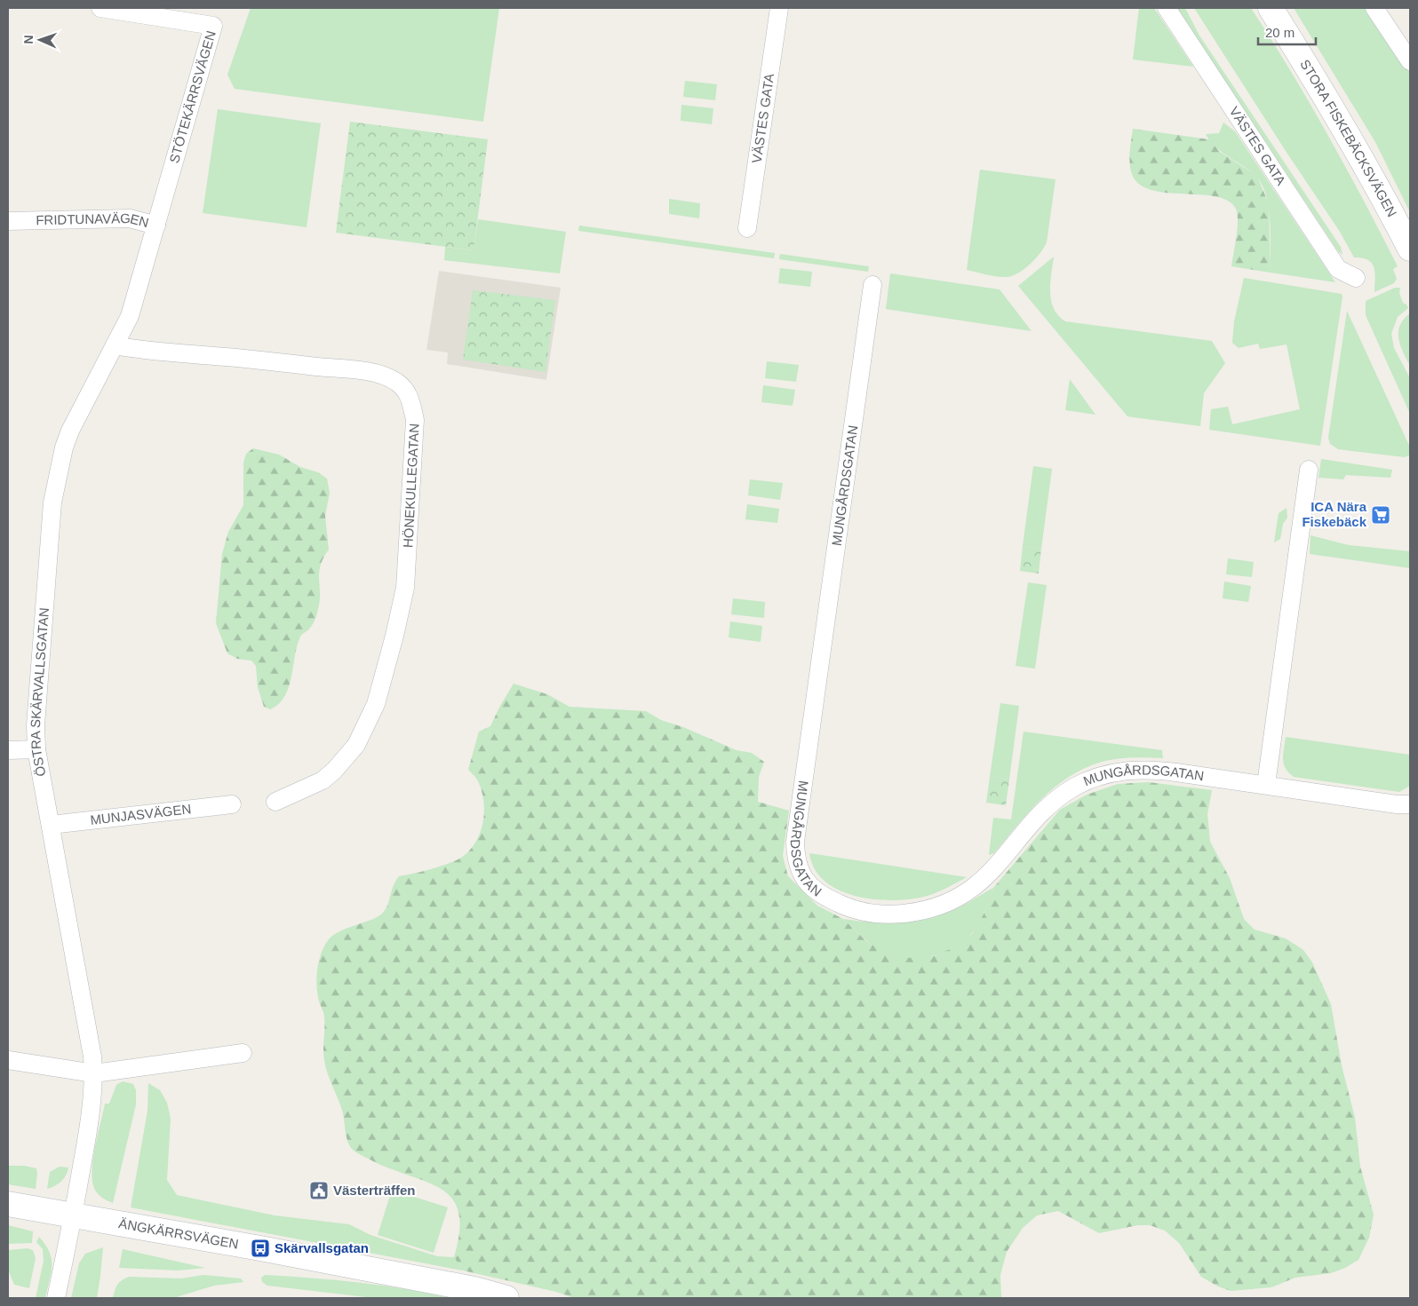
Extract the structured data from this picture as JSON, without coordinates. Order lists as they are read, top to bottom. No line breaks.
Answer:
{"streets":{"street":["STÖTEKÄRRSVÄGEN","VÄSTES GATA","STORA FISKEBÄCKSVÄGEN","FRIDTUNAVÄGEN","HÖNEKULLEGATAN","MUNGÅRDSGATAN","ÖSTRA SKÄRVALLSGATAN","MUNJASVÄGEN","ÄNGKÄRRSVÄGEN"]},"crossings":[["STÖTEKÄRRSVÄGEN","FRIDTUNAVÄGEN"],["FRIDTUNAVÄGEN","HÖNEKULLEGATAN"],["FRIDTUNAVÄGEN","ÖSTRA SKÄRVALLSGATAN"],["HÖNEKULLEGATAN","ÖSTRA SKÄRVALLSGATAN"],["ÖSTRA SKÄRVALLSGATAN","MUNJASVÄGEN"],["ÖSTRA SKÄRVALLSGATAN","ÄNGKÄRRSVÄGEN"]],"places":{"supermarket":["ICA Nära Fiskebäck"],"public building":["Västerträffen"],"bus stop":["Skärvallsgatan"]},"scale_bar":"20 m","north":"left"}
